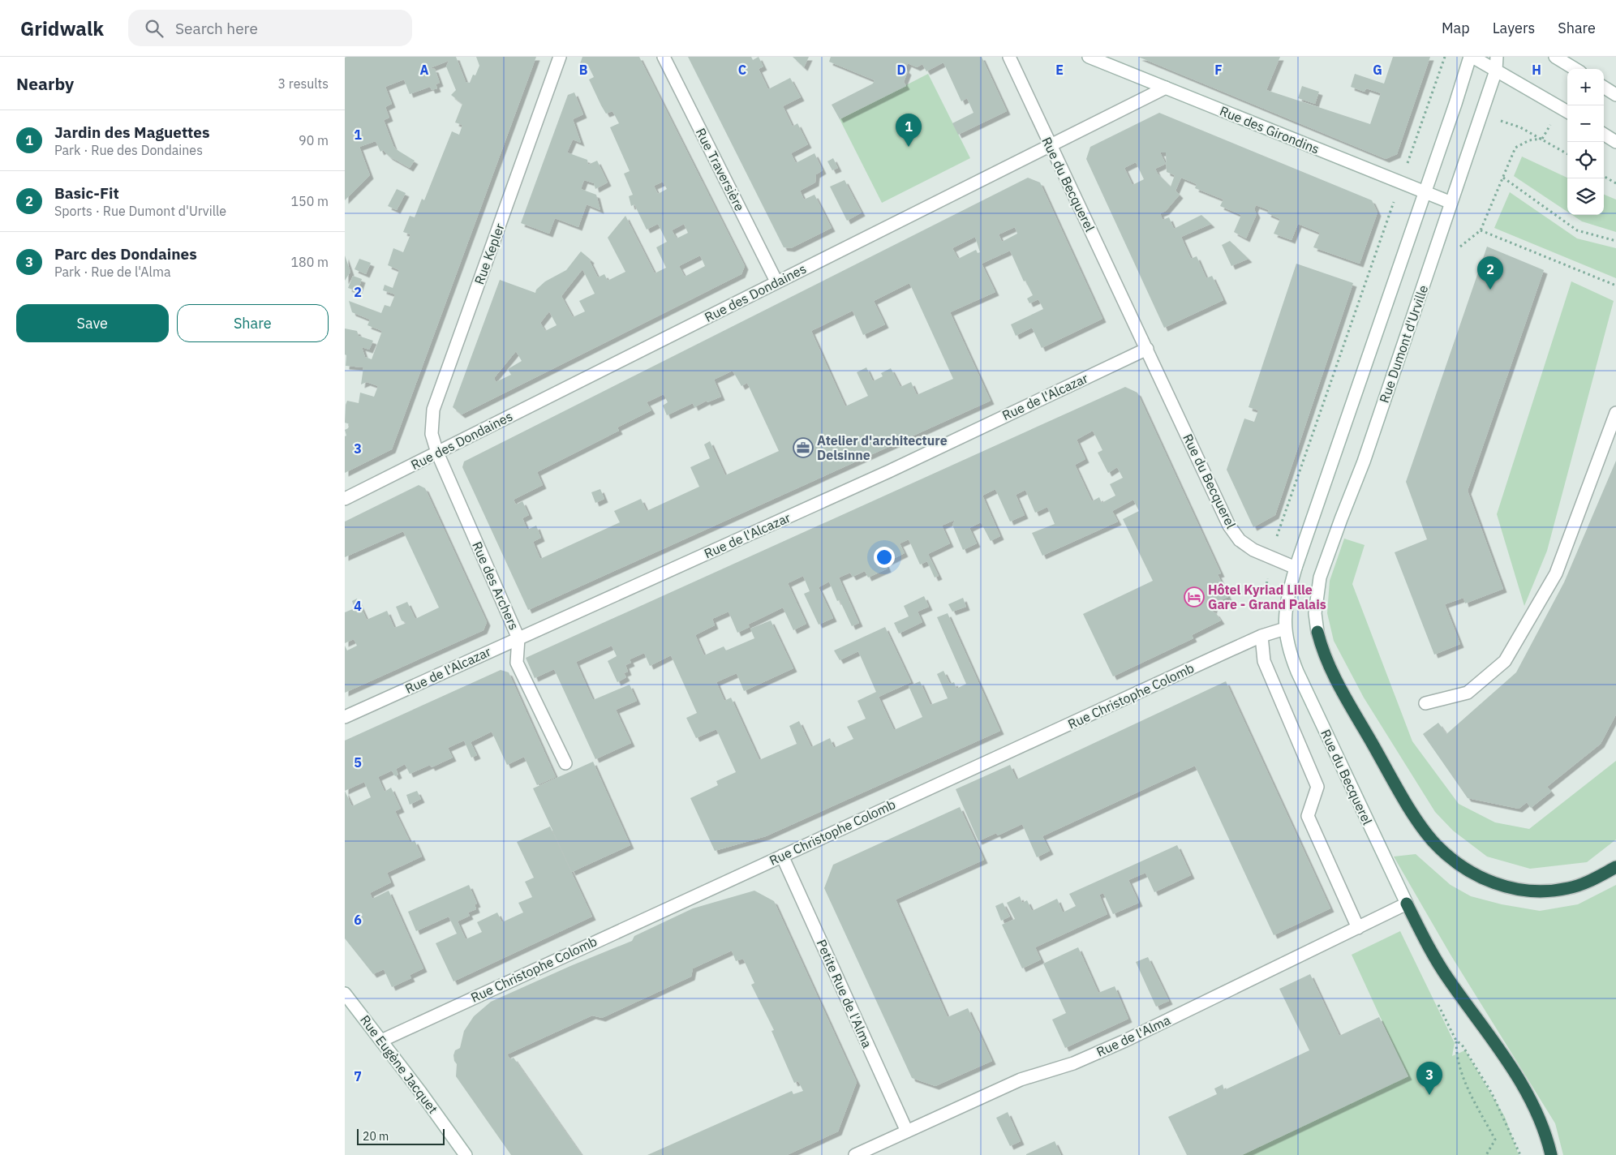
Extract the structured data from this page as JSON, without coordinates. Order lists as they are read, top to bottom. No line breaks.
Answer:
{"streets":{"street":["Rue des Girondins","Rue Traversière","Rue du Becquerel","Rue Kepler","Rue des Dondaines","Rue Dumont d'Urville","Rue de l'Alcazar","Rue des Archers","Rue Christophe Colomb","Petite Rue de l'Alma","Rue de l'Alma","Rue Eugène Jacquet"]},"crossings":[["Rue des Girondins","Rue des Dondaines"],["Rue des Girondins","Rue Dumont d'Urville"],["Rue Traversière","Rue des Dondaines"],["Rue du Becquerel","Rue des Dondaines"],["Rue du Becquerel","Rue de l'Alcazar"],["Rue du Becquerel","Rue Christophe Colomb"],["Rue du Becquerel","Rue de l'Alma"],["Rue Kepler","Rue des Dondaines"],["Rue Kepler","Rue des Archers"],["Rue des Dondaines","Rue des Archers"],["Rue de l'Alcazar","Rue des Archers"],["Rue Christophe Colomb","Petite Rue de l'Alma"],["Rue Christophe Colomb","Rue Eugène Jacquet"],["Petite Rue de l'Alma","Rue de l'Alma"]],"places":{"office":["Atelier d'architecture Delsinne"],"hotel":["Hôtel Kyriad Lille Gare - Grand Palais"]},"scale_bar":"20 m","page":{"header":"Gridwalk","search":"Search here","nav":["Map","Layers","Share"],"heading":["Nearby","3 results"],"map_buttons":["+","−"],"list":[{"mark":"1","name":"Jardin des Maguettes","note":"Park · Rue des Dondaines","value":"90 m"},{"mark":"2","name":"Basic-Fit","note":"Sports · Rue Dumont d'Urville","value":"150 m"},{"mark":"3","name":"Parc des Dondaines","note":"Park · Rue de l'Alma","value":"180 m"}],"pins":["1","2","3"],"buttons":["Save","Share"],"scale":"20 m"},"grid":{"columns":["A","B","C","D","E","F","G","H"],"rows":["1","2","3","4","5","6","7"]}}
